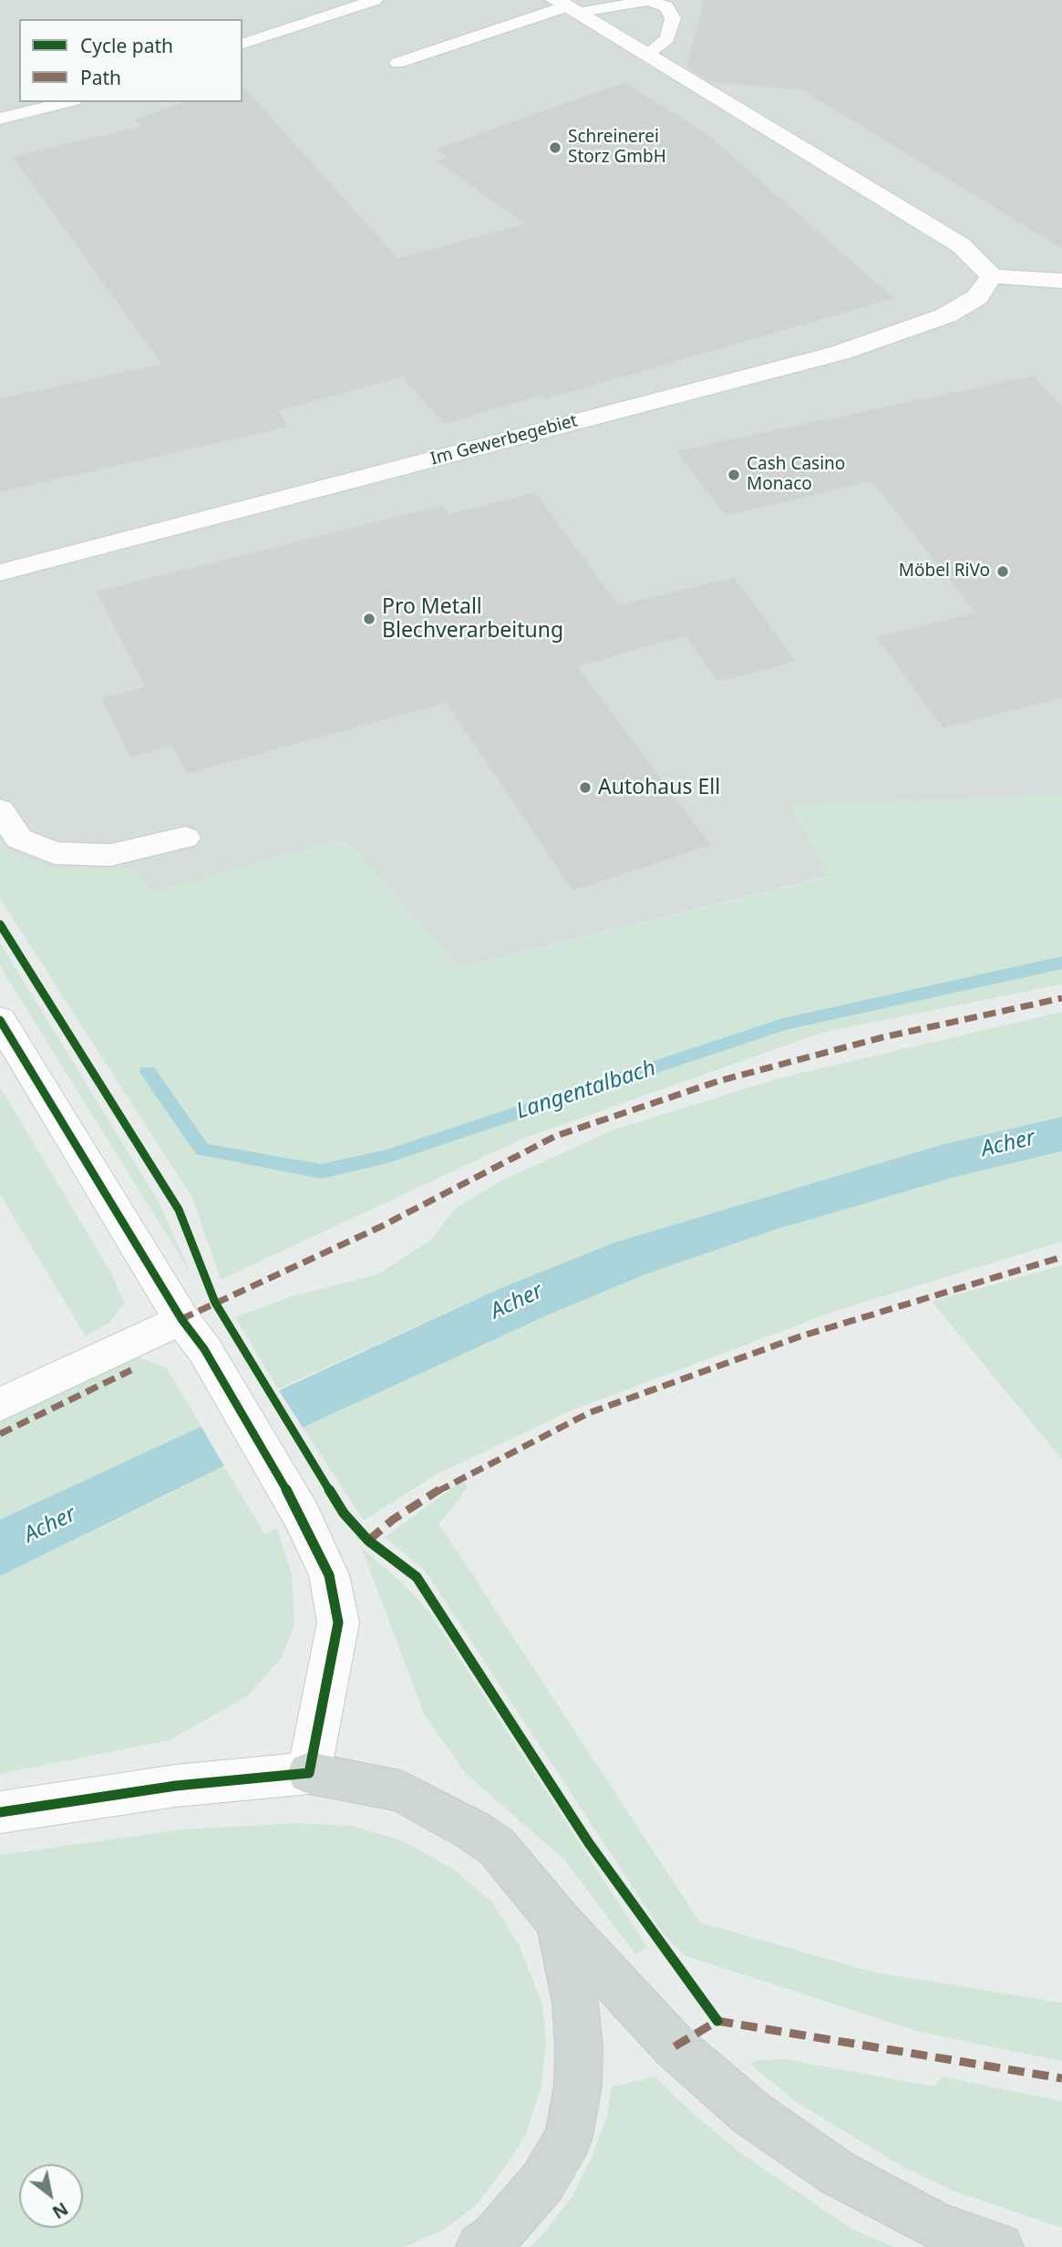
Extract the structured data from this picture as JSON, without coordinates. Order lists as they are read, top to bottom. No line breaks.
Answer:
{"streets":{"street":["Im Gewerbegebiet"]},"water":["Langentalbach","Acher"],"places":["Schreinerei Storz GmbH","Cash Casino Monaco","Möbel RiVo","Pro Metall Blechverarbeitung","Autohaus Ell"],"legend":["Cycle path","Path"],"north":"bottom right"}
